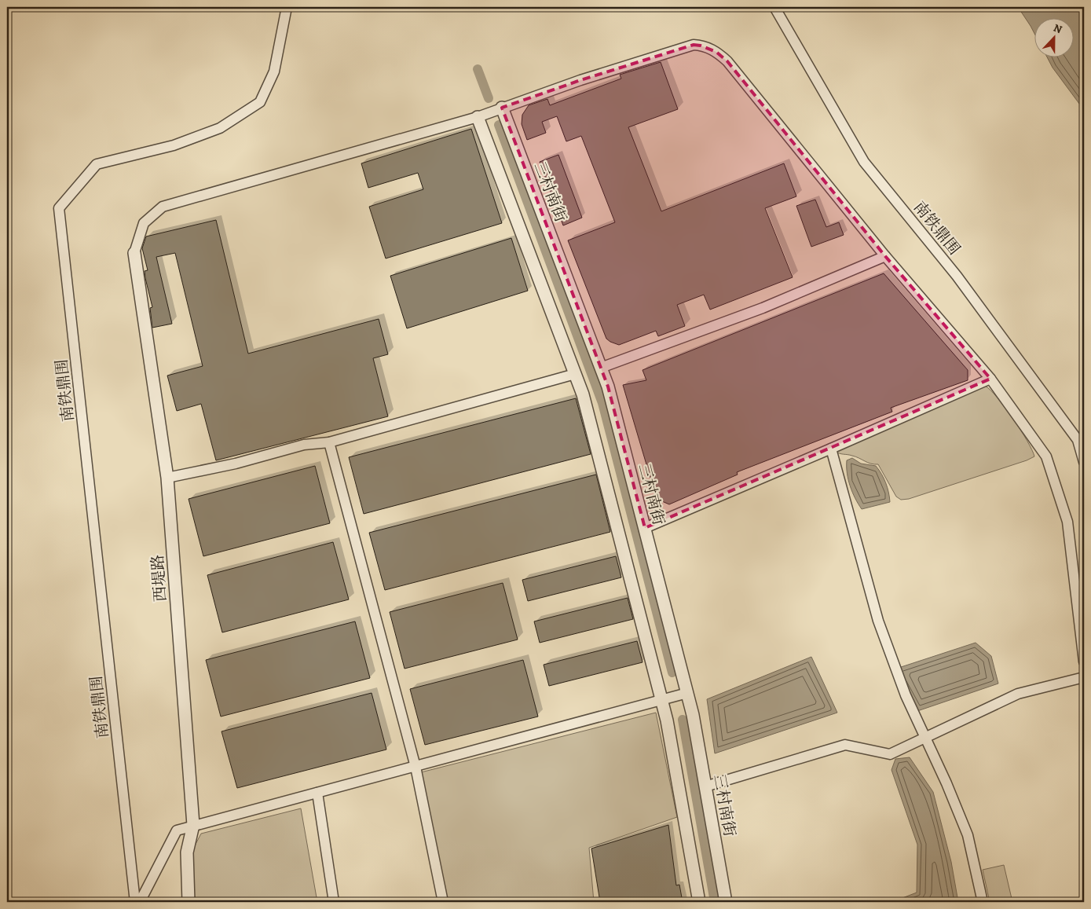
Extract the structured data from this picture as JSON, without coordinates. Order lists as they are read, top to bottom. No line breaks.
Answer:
{"streets":{"street":["三村南街","南铁鼎围","西堤路"]},"north":"top"}
